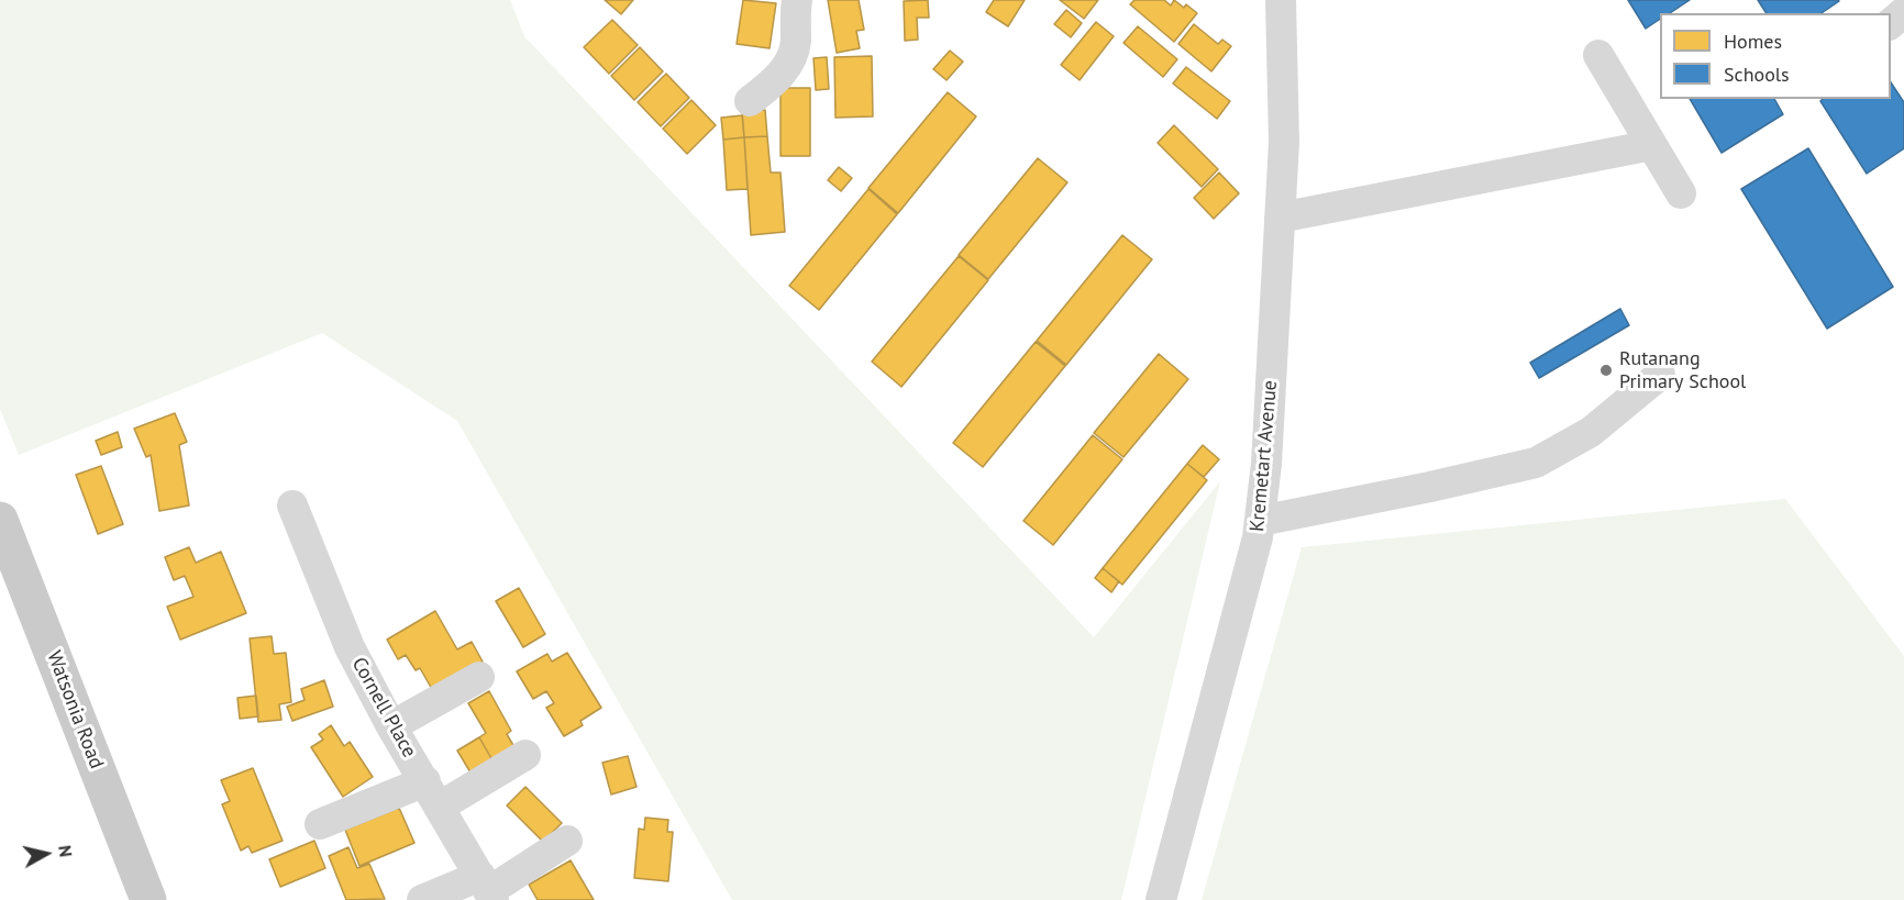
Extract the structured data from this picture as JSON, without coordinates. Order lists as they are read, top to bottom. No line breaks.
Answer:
{"streets":{"main road":["Watsonia Road"],"street":["Kremetart Avenue","Cornell Place"]},"places":["Rutanang Primary School"],"legend":["Homes","Schools"],"north":"right"}
